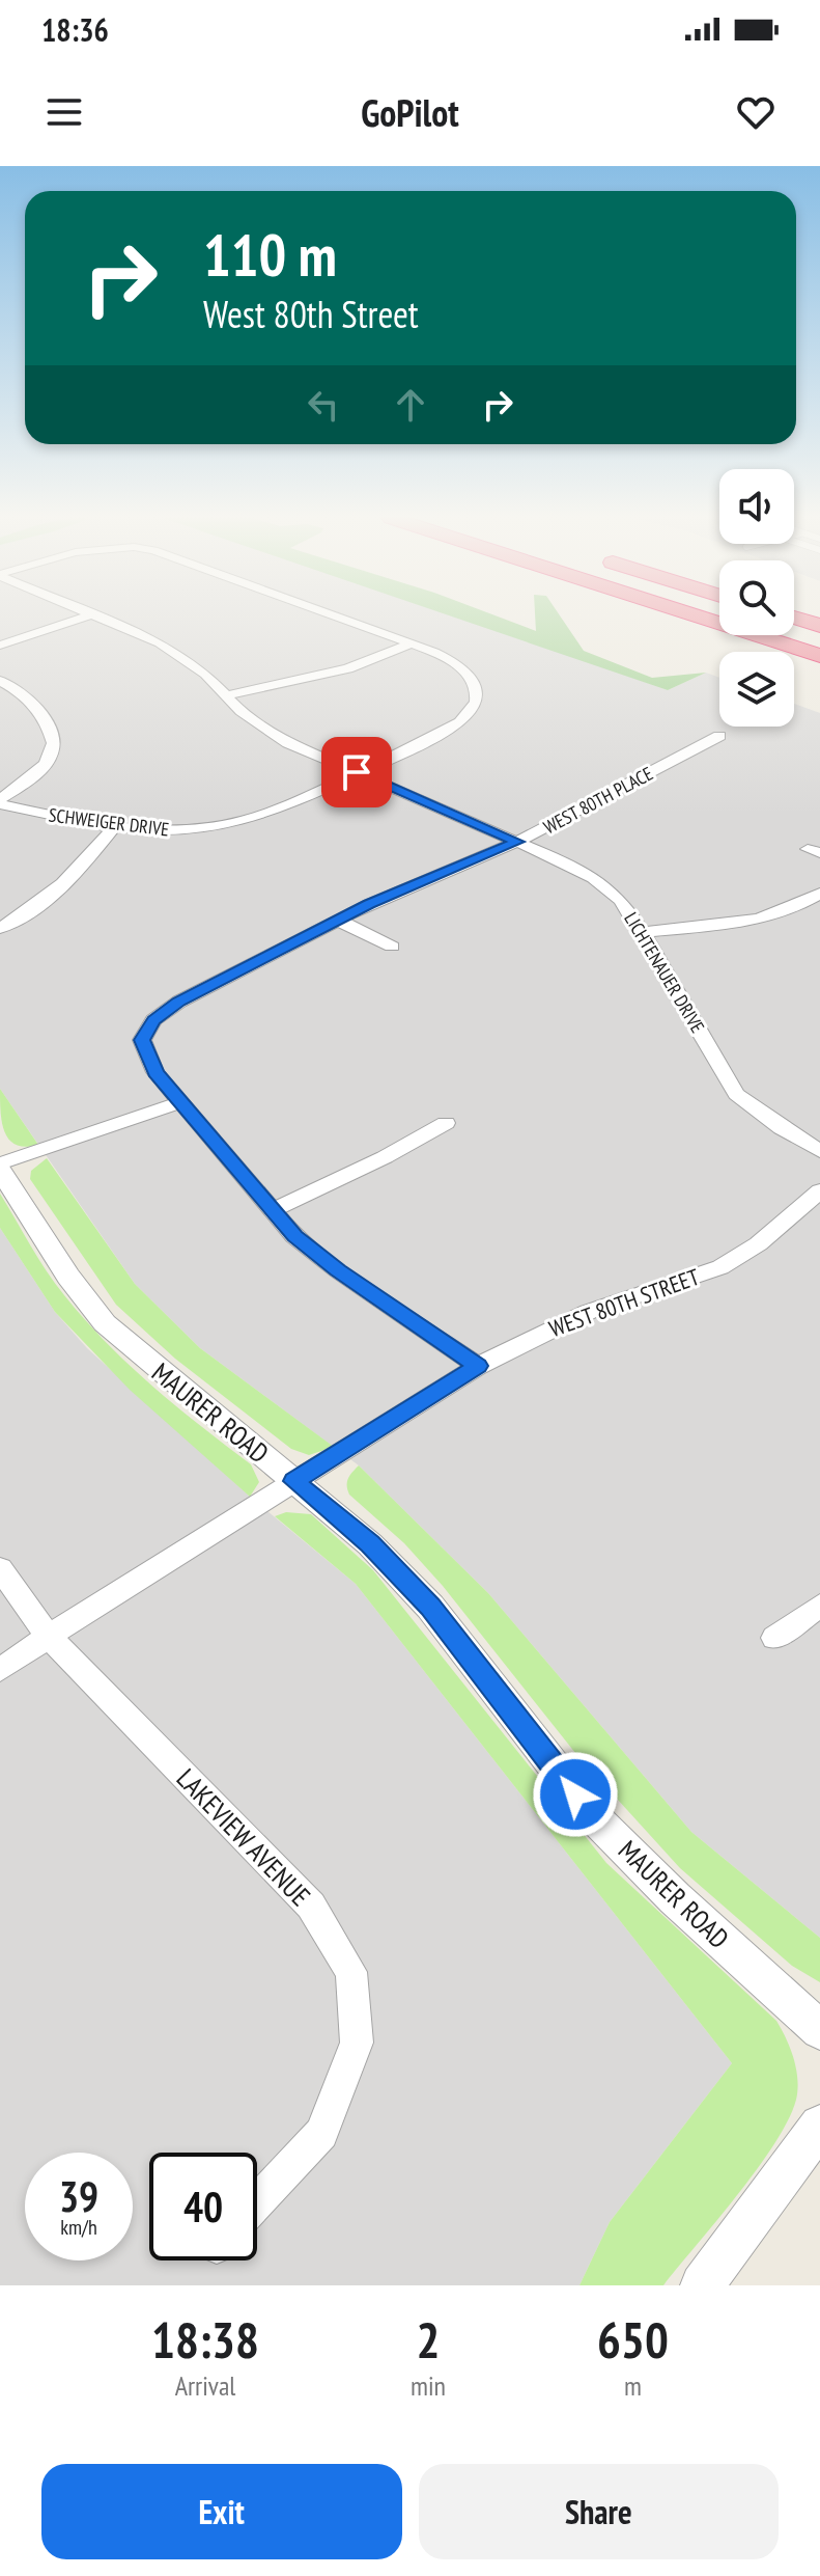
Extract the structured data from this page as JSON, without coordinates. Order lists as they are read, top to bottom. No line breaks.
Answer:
{"streets":{"street":["WEST 80TH PLACE","SCHWEIGER DRIVE","LICHTENAUER DRIVE","WEST 80TH STREET","MAURER ROAD","LAKEVIEW AVENUE"]},"crossings":[["WEST 80TH PLACE","LICHTENAUER DRIVE"],["WEST 80TH PLACE","WEST 80TH STREET"],["SCHWEIGER DRIVE","LICHTENAUER DRIVE"],["WEST 80TH STREET","MAURER ROAD"],["WEST 80TH STREET","LAKEVIEW AVENUE"]],"page":{"status":"18:36","header":"GoPilot","turn":["110 m","West 80th Street"],"speed":"39 km/h","limit":"40","eta":["18:38","Arrival","2","min","650","m"],"buttons":["Exit","Share"]}}
